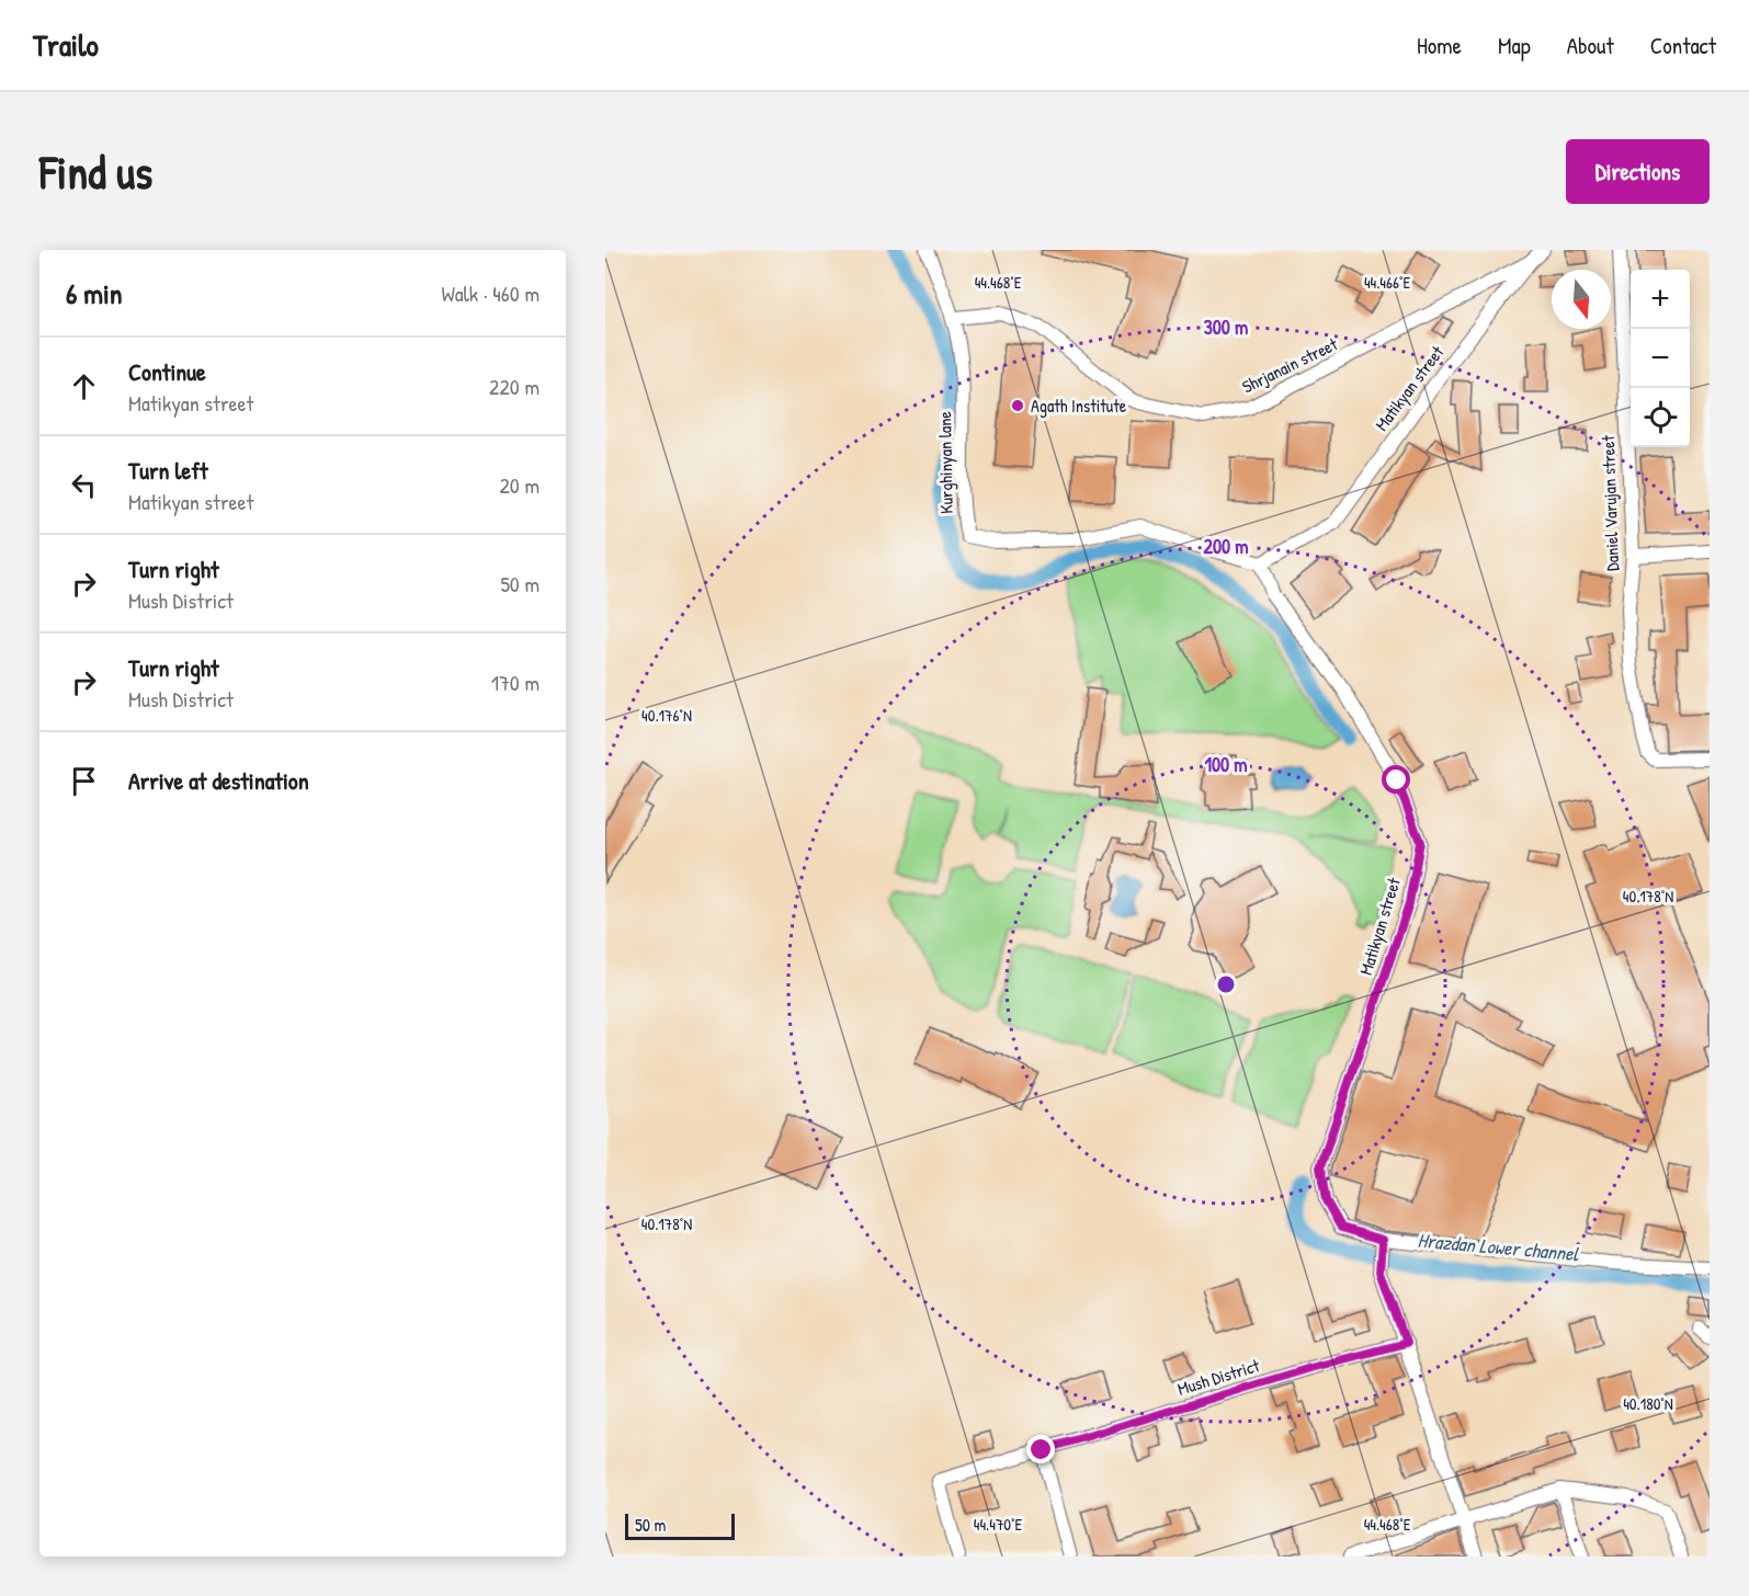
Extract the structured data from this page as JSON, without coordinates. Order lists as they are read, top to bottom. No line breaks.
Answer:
{"streets":{"street":["Shrjanain street","Matikyan street","Kurghinyan lane","Daniel Varujan street","Mush District"]},"crossings":[["Shrjanain street","Matikyan street"],["Shrjanain street","Kurghinyan lane"],["Matikyan street","Kurghinyan lane"]],"water":["Hrazdan Lower channel"],"places":["Agath Institute"],"scale_bar":"50 m","north":"bottom","page":{"header":"Trailo","nav":["Home","Map","About","Contact"],"buttons":"Directions","title":"Find us","heading":["6 min","Walk · 460 m"],"map_buttons":["+","−"],"list":[["Continue","Matikyan street","220 m"],["Turn left","Matikyan street","20 m"],["Turn right","Mush District","50 m"],["Turn right","Mush District","170 m"],"Arrive at destination"],"scale":"50 m"},"coordinates":["44.468°E","44.466°E","40.176°N","40.178°N","40.180°N","44.470°E"],"rings":["300 m","200 m","100 m"]}
